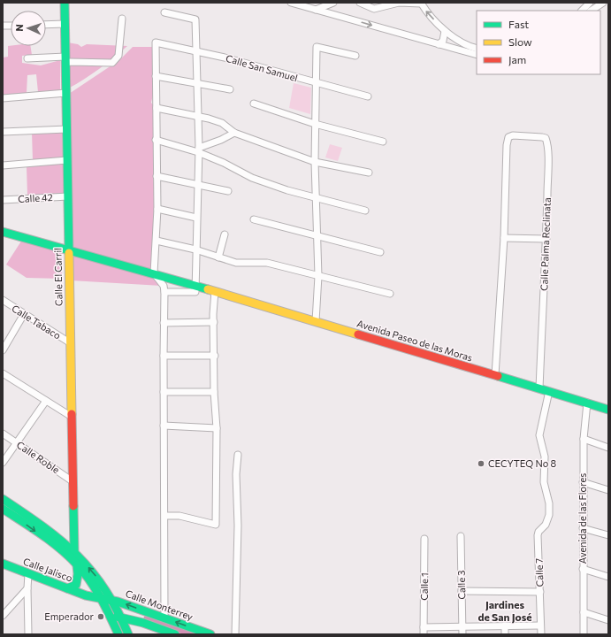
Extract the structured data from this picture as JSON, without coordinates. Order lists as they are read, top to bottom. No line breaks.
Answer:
{"streets":{"main road":["Calle El Carril","Avenida Paseo de las Moras","Calle Jalisco","Calle Monterrey"],"street":["Calle San Samuel","Calle 42","Calle Palma Reclinata","Calle Tabaco","Calle Roble","Avenida de las Flores","Calle 7","Calle 3","Calle 1"]},"crossings":[["Calle 42","Calle El Carril"],["Calle Palma Reclinata","Avenida Paseo de las Moras"],["Calle El Carril","Calle Tabaco"],["Calle El Carril","Avenida Paseo de las Moras"],["Calle El Carril","Calle Roble"],["Avenida Paseo de las Moras","Avenida de las Flores"],["Avenida Paseo de las Moras","Calle 7"],["Calle Jalisco","Calle Monterrey"]],"districts":["Jardines de San José"],"places":["CECYTEQ No 8","Emperador"],"legend":["Fast","Slow","Jam"],"north":"left"}
